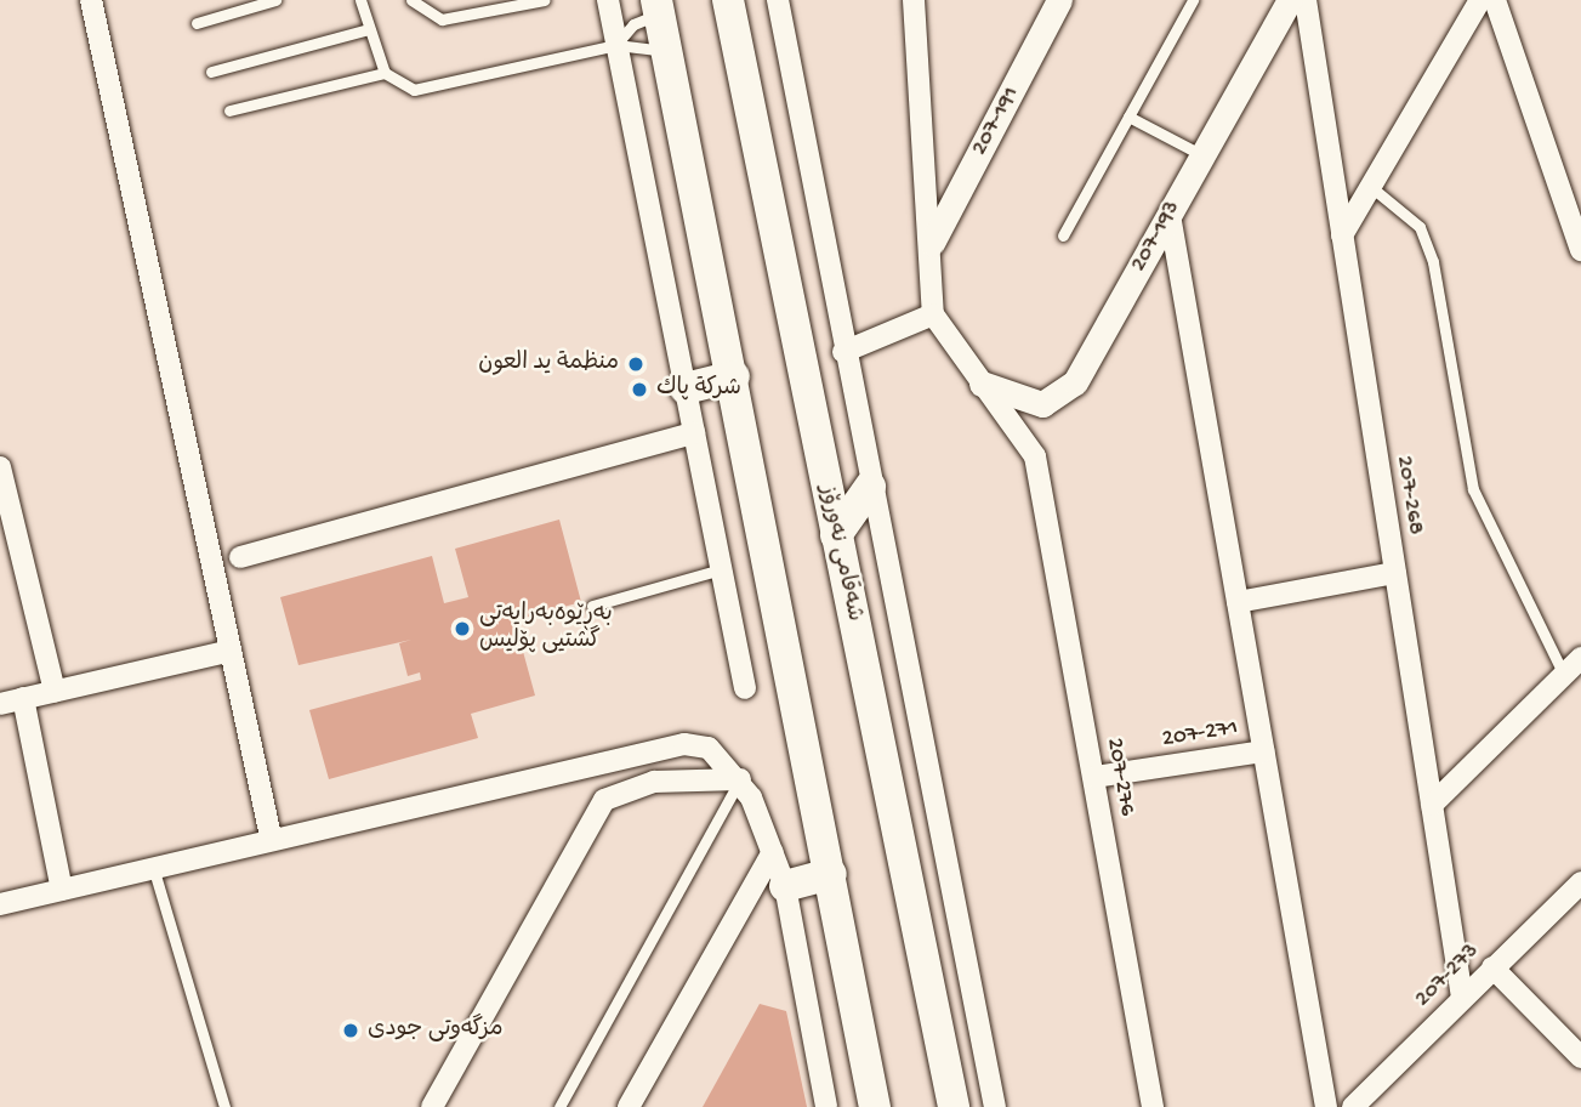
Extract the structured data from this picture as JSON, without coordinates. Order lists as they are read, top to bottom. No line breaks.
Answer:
{"streets":{"main road":["شەقامی نەورۆز"],"street":["207-191","207-193","207-268","207-271","207-276","207-273"]},"crossings":[["207-193","207-276"],["207-268","207-273"],["207-271","207-276"]],"places":["منظمة يد العون","شركة پاك","بەڕێوەبەرایەتی گشتیی پۆلیس","مزگەوتی جودی"]}
